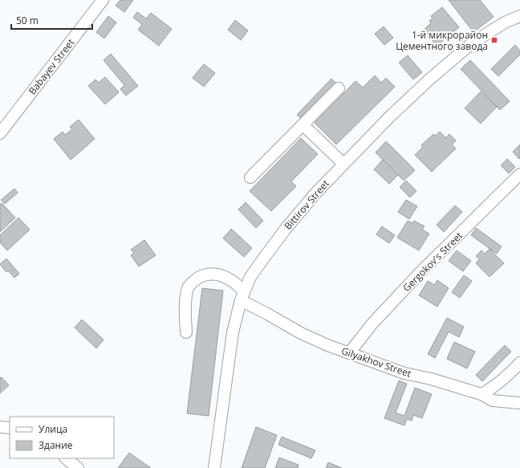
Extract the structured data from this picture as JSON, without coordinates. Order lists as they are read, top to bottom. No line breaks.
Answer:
{"streets":{"street":["Babayev Street","Bittirov Street","Gergokov's Street","Gilyakhov Street"]},"crossings":[["Bittirov Street","Gilyakhov Street"],["Gergokov's Street","Gilyakhov Street"]],"places":{"transit":["1-й микрорайон Цементного завода"]},"legend":["Улица","Здание"],"scale_bar":"50 m"}
